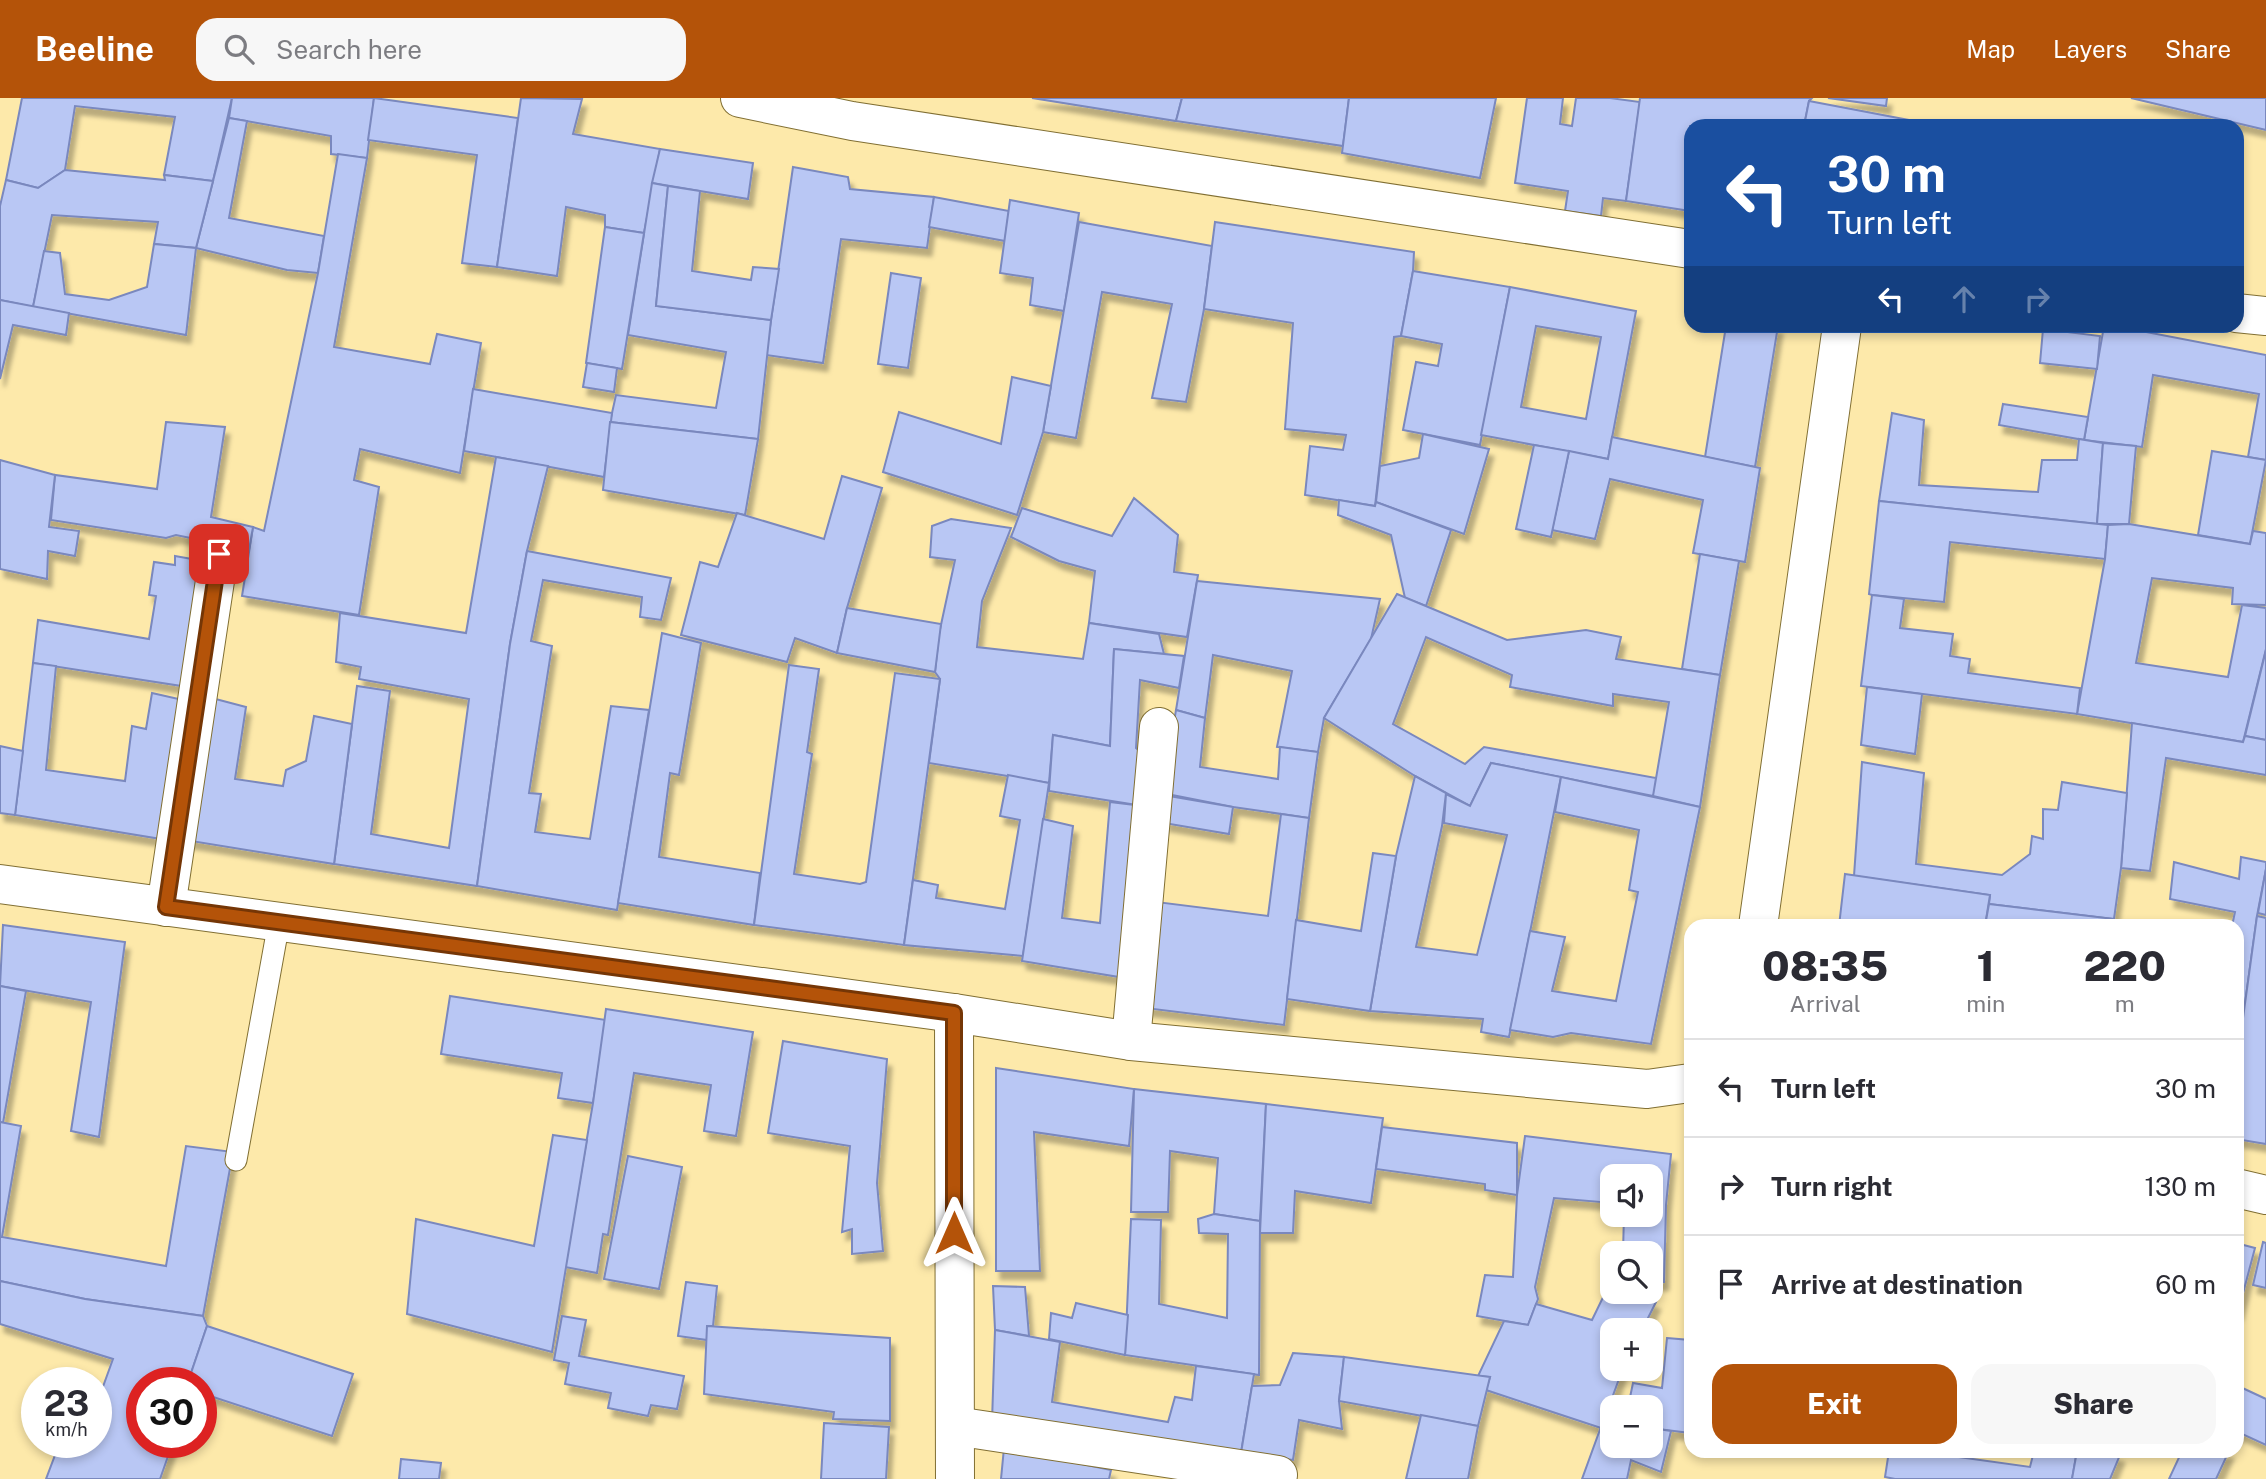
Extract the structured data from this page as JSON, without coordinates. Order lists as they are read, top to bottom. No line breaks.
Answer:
{"page":{"header":"Beeline","search":"Search here","nav":["Map","Layers","Share"],"turn":["30 m","Turn left"],"eta":["08:35","Arrival","1","min","220","m"],"list":[{"name":"Turn left","value":"30 m"},{"name":"Turn right","value":"130 m"},{"name":"Arrive at destination","value":"60 m"}],"map_buttons":["+","−"],"buttons":["Exit","Share"],"speed":"23 km/h","limit":"30"}}
